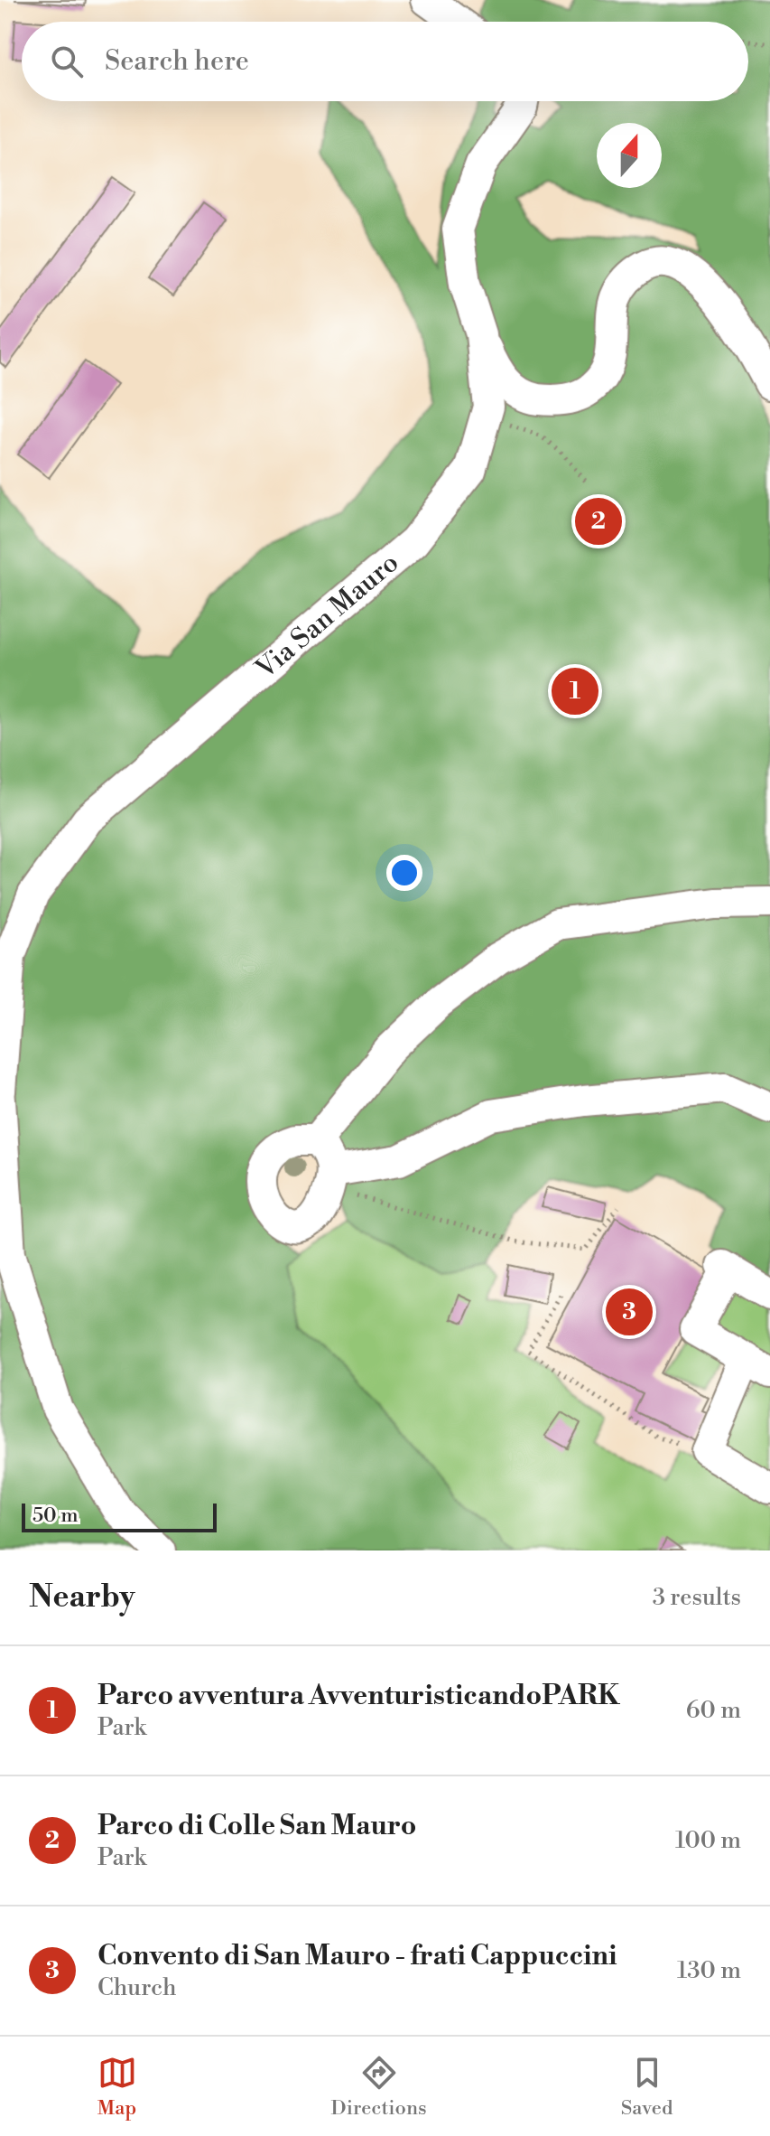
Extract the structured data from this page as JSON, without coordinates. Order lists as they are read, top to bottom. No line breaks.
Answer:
{"streets":{"lane":["Via San Mauro"]},"scale_bar":"50 m","north":"top","page":{"search":"Search here","pins":["2","1","3"],"scale":"50 m","heading":["Nearby","3 results"],"list":[{"mark":"1","name":"Parco avventura AvventuristicandoPARK","note":"Park","value":"60 m"},{"mark":"2","name":"Parco di Colle San Mauro","note":"Park","value":"100 m"},{"mark":"3","name":"Convento di San Mauro - frati Cappuccini","note":"Church","value":"130 m"}],"nav":["Map","Directions","Saved"]}}
